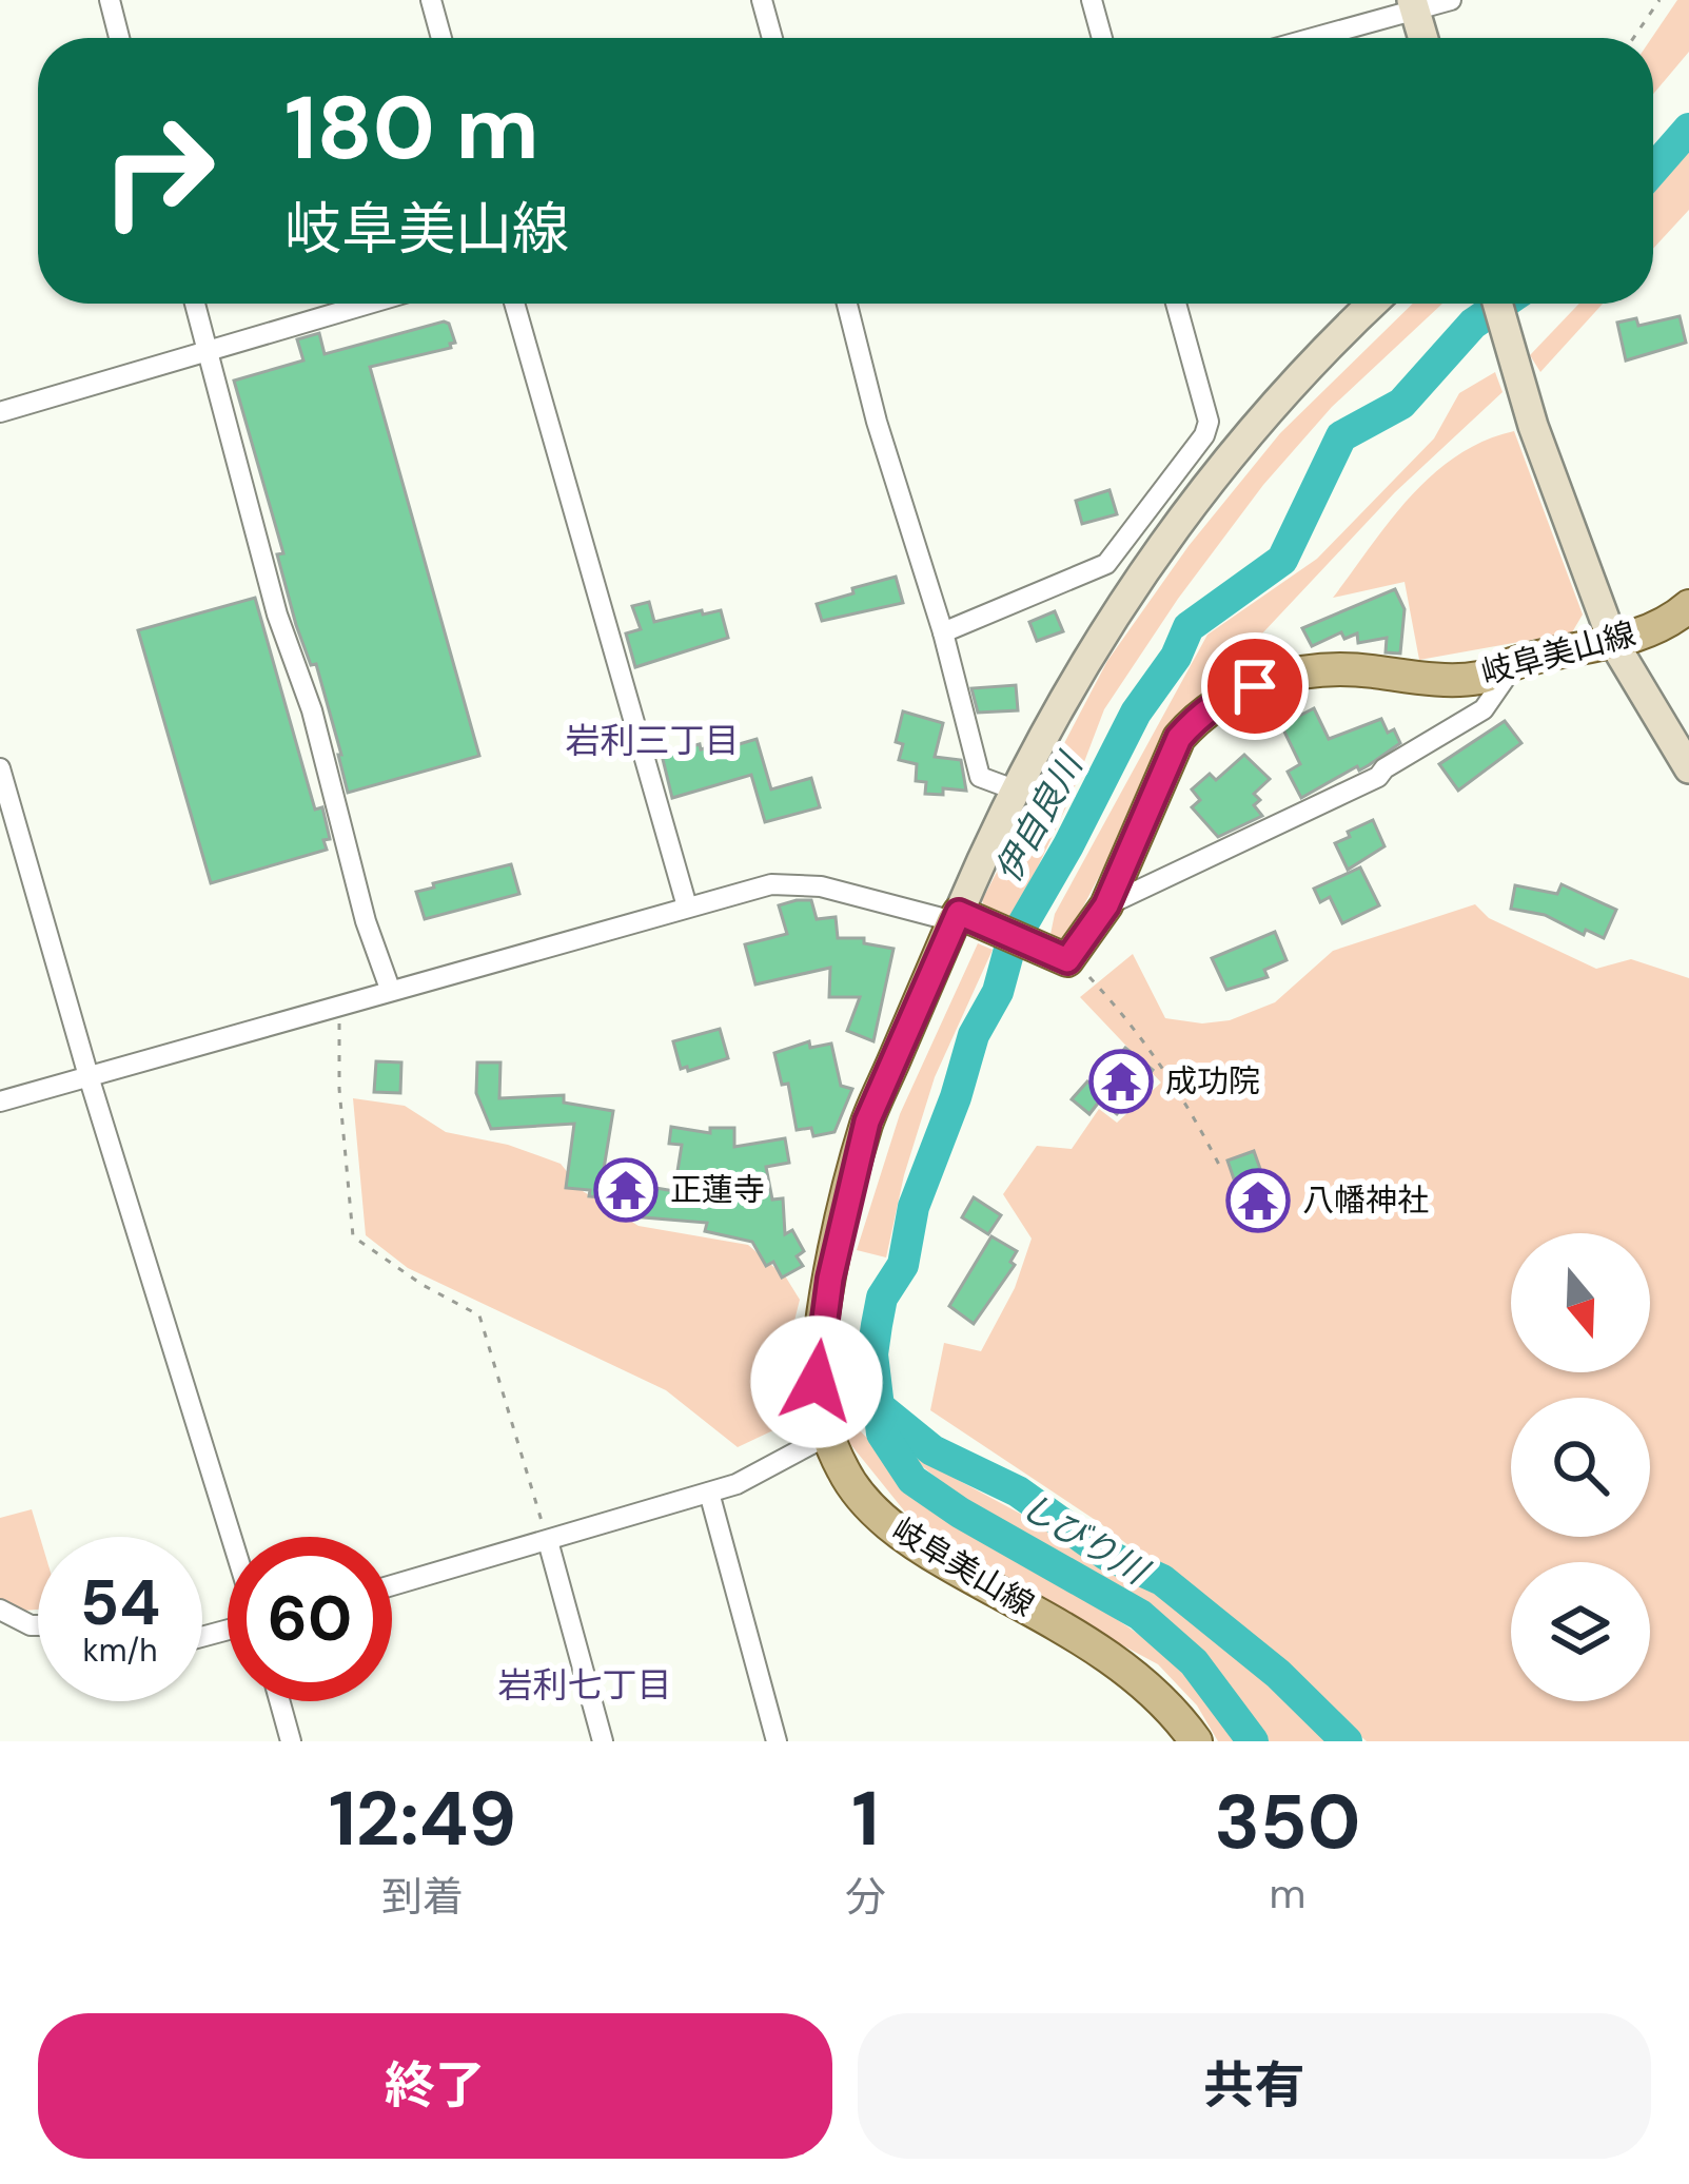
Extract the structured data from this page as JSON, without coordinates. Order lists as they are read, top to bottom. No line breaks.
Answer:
{"streets":{"main road":["岐阜美山線"]},"districts":["岩利三丁目","岩利七丁目"],"water":["伊自良川","しびり川"],"places":{"temple":["成功院","正蓮寺","八幡神社"]},"north":"bottom","page":{"turn":["180 m","岐阜美山線"],"speed":"54 km/h","limit":"60","eta":["12:49","到着","1","分","350","m"],"buttons":["終了","共有"]}}
